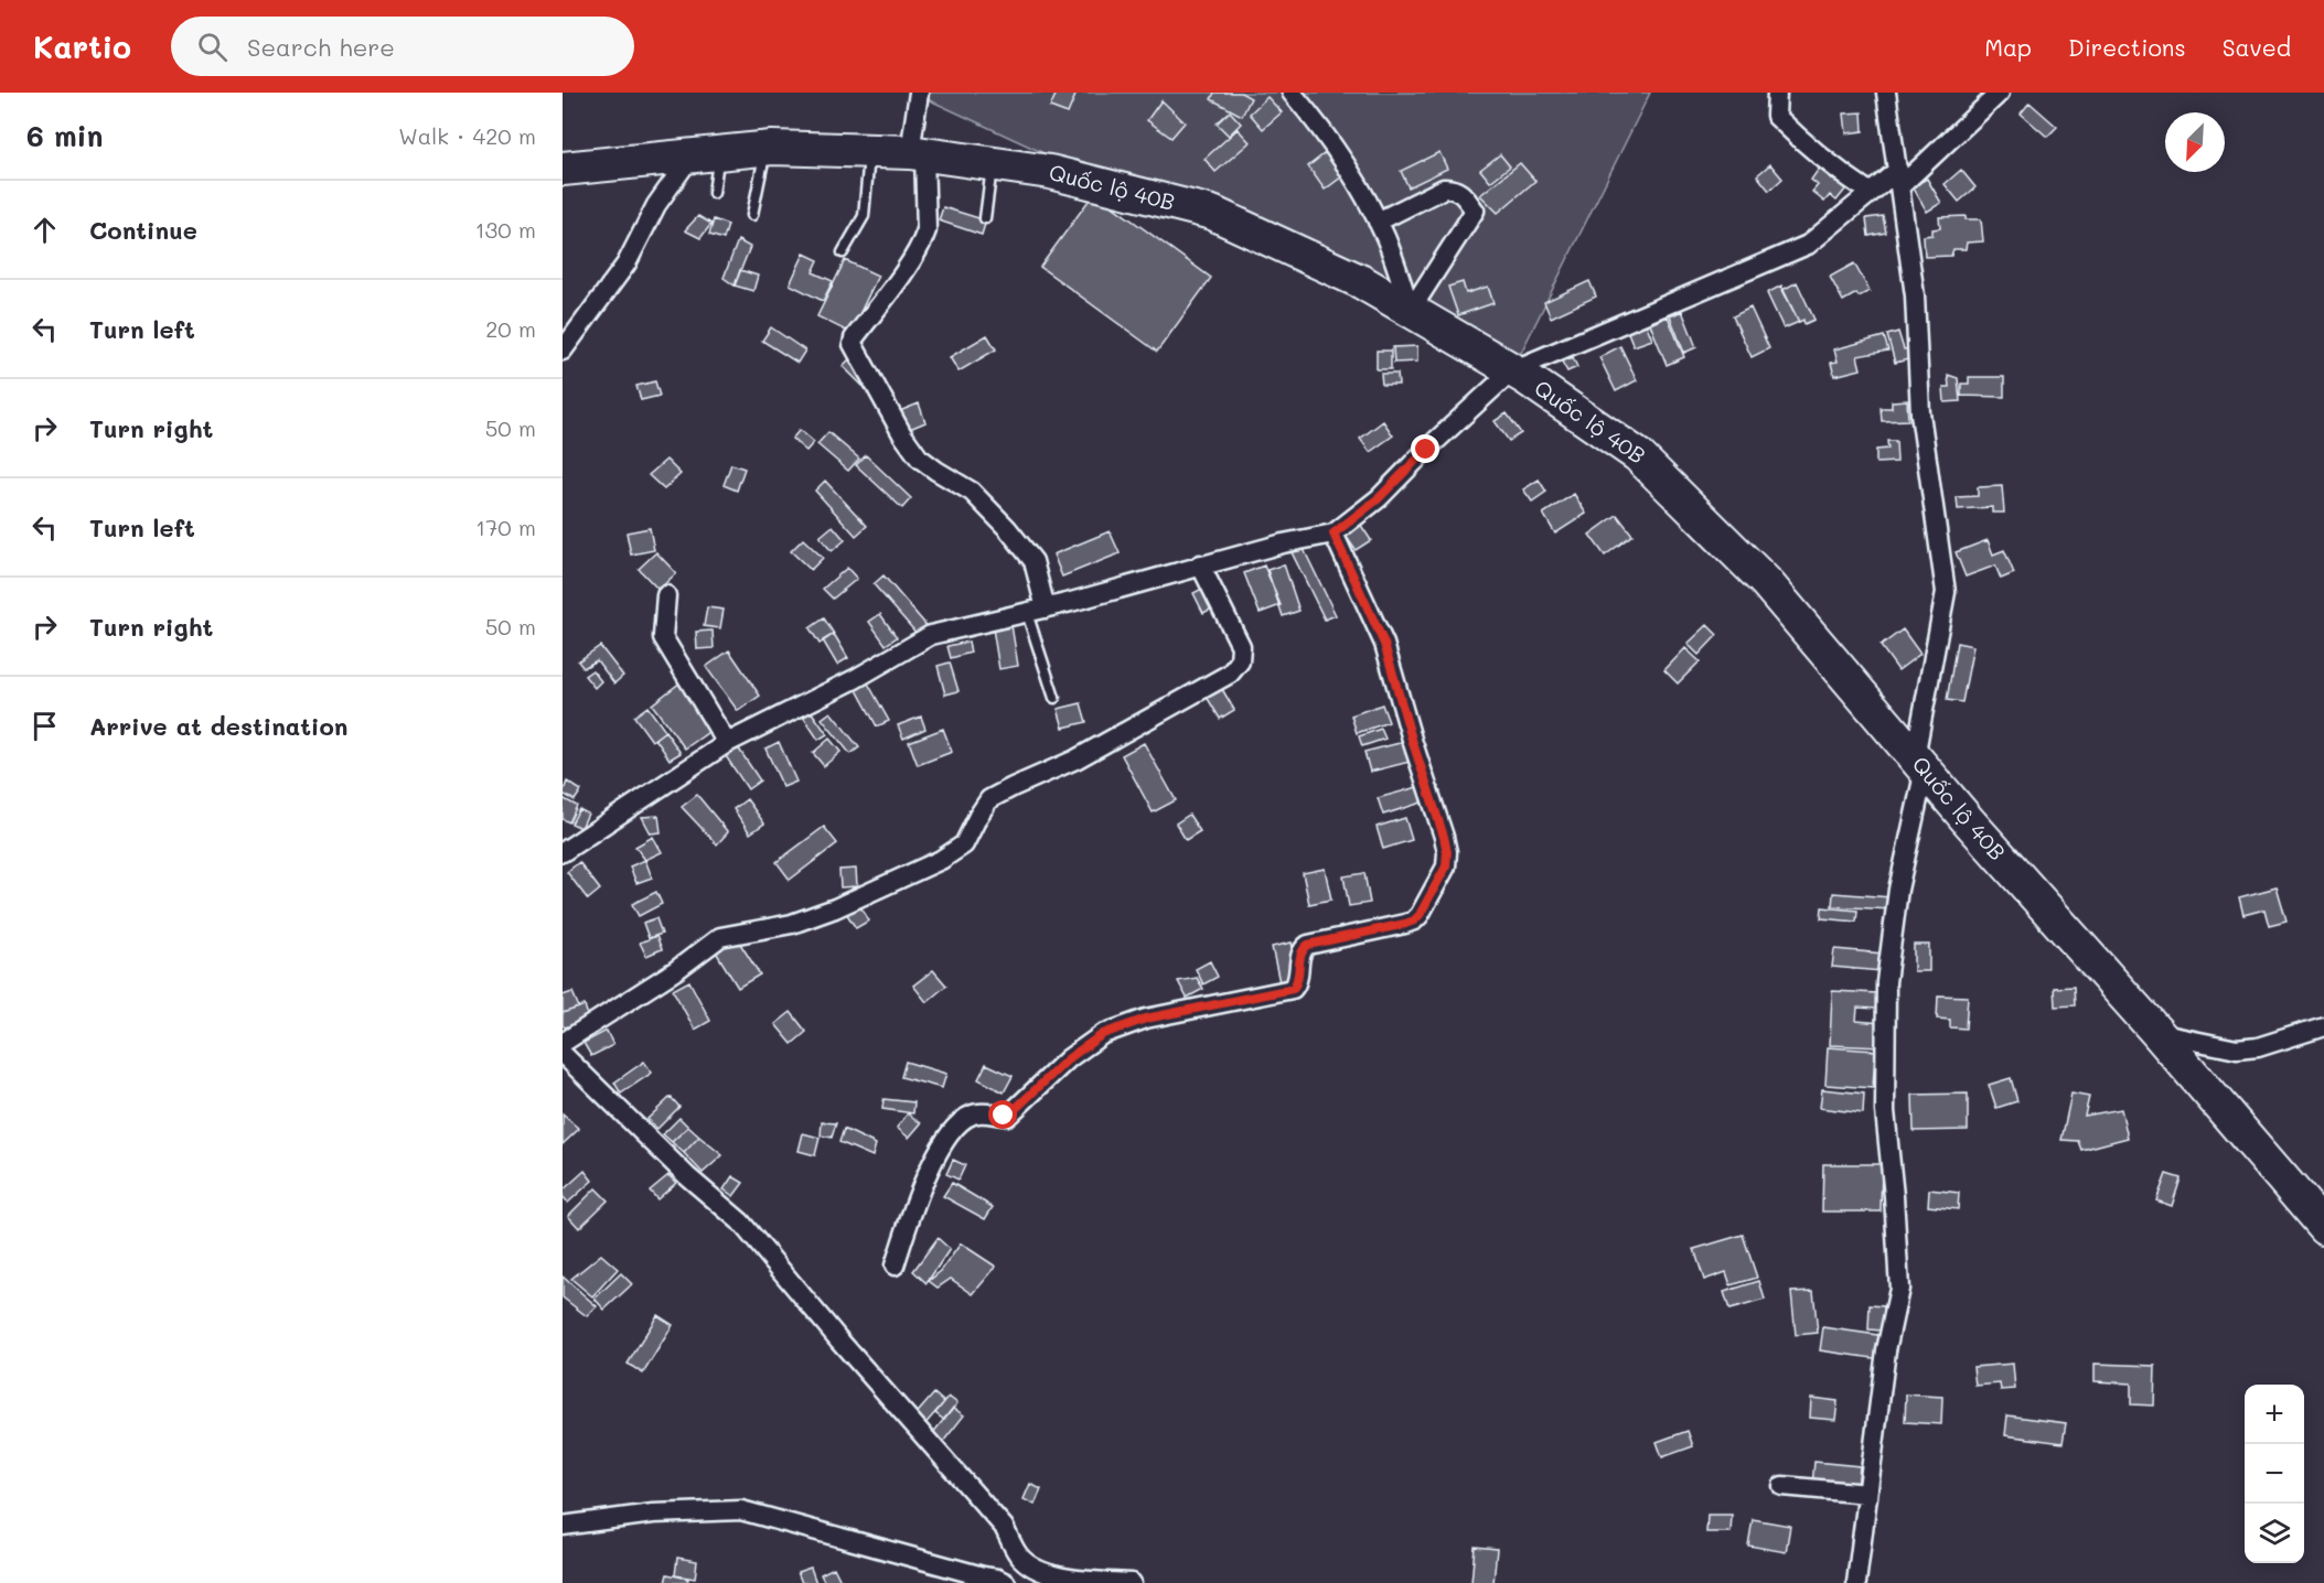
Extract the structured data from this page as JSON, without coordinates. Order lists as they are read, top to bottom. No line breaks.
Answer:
{"streets":{"highway":["Quốc lộ 40B"]},"north":"bottom left","page":{"header":"Kartio","search":"Search here","nav":["Map","Directions","Saved"],"heading":["6 min","Walk · 420 m"],"list":[["Continue","130 m"],["Turn left","20 m"],["Turn right","50 m"],["Turn left","170 m"],["Turn right","50 m"],"Arrive at destination"],"map_buttons":["+","−"]}}
